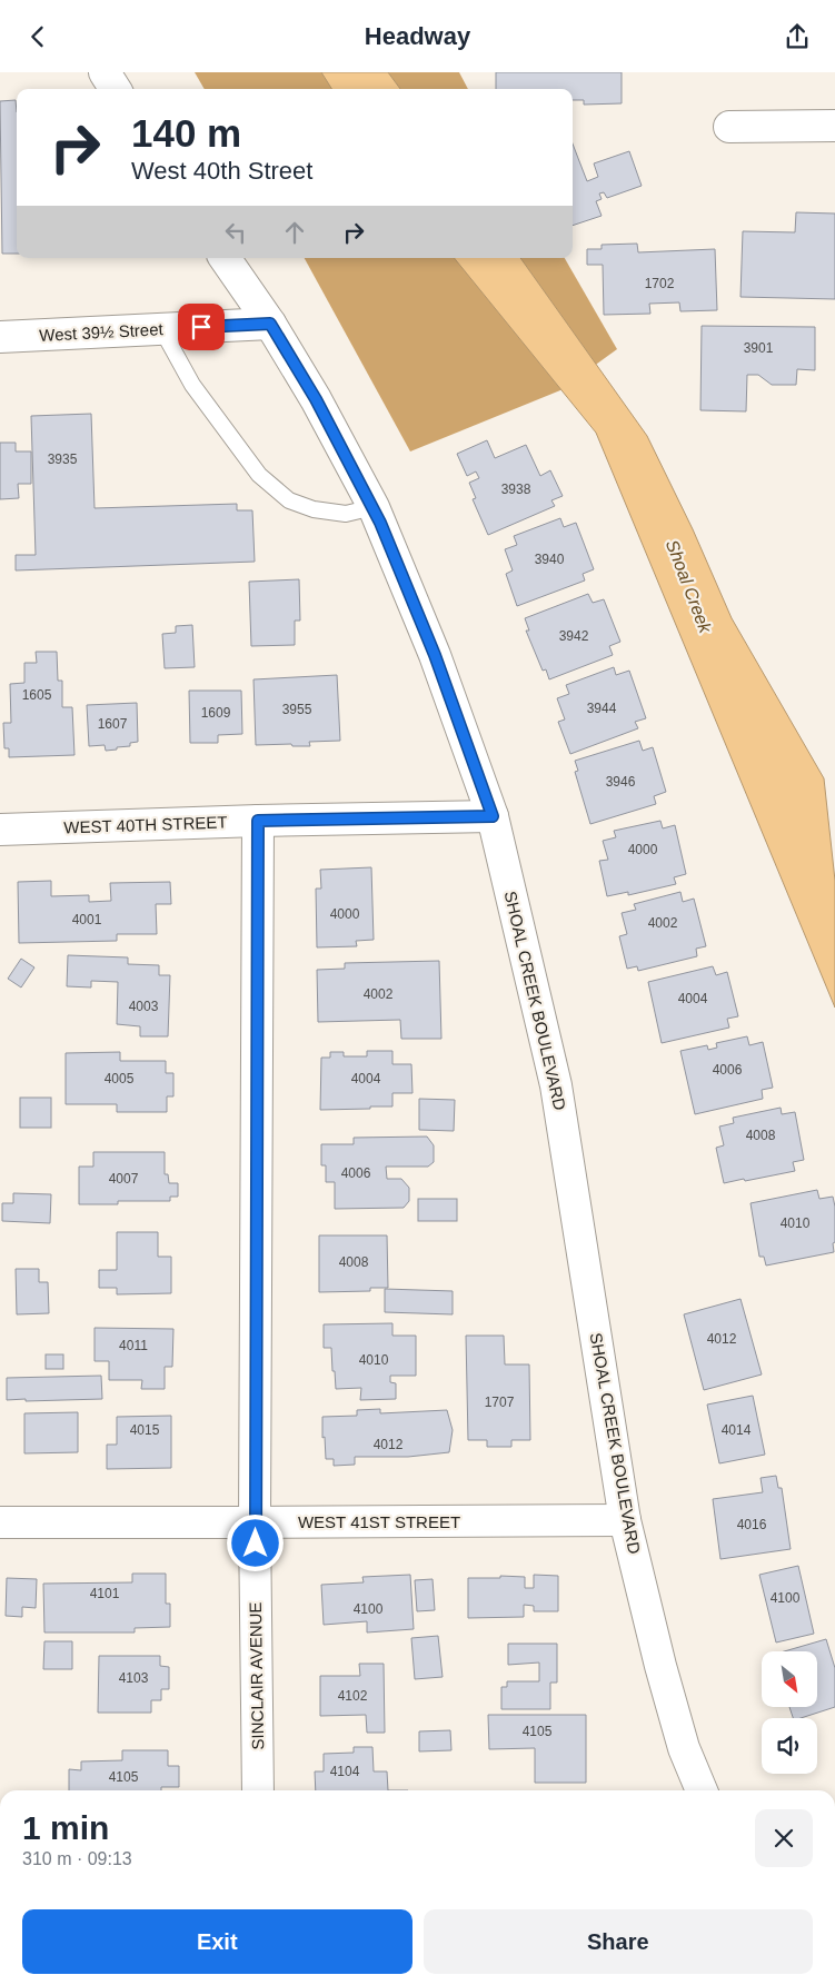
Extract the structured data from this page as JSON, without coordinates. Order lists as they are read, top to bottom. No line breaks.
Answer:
{"streets":{"street":["West 39½ Street","WEST 40TH STREET","SHOAL CREEK BOULEVARD","WEST 41ST STREET","SINCLAIR AVENUE"]},"crossings":[["West 39½ Street","SHOAL CREEK BOULEVARD"],["WEST 40TH STREET","SHOAL CREEK BOULEVARD"],["WEST 40TH STREET","SINCLAIR AVENUE"],["SHOAL CREEK BOULEVARD","WEST 41ST STREET"],["WEST 41ST STREET","SINCLAIR AVENUE"]],"water":["Shoal Creek"],"house_numbers":["1702","3901","3935","3938","3940","3942","1605","3944","3955","1609","1607","3946","4000","4000","4001","4002","4002","4004","4003","4006","4005","4004","4008","4006","4007","4010","4008","4012","4011","4010","1707","4015","4014","4012","4016","4101","4100","4100","4103","4102","4105","4104","4105"],"north":"bottom right","page":{"header":"Headway","turn":["140 m","West 40th Street"],"heading":["1 min","310 m · 09:13"],"buttons":["Exit","Share"]}}
